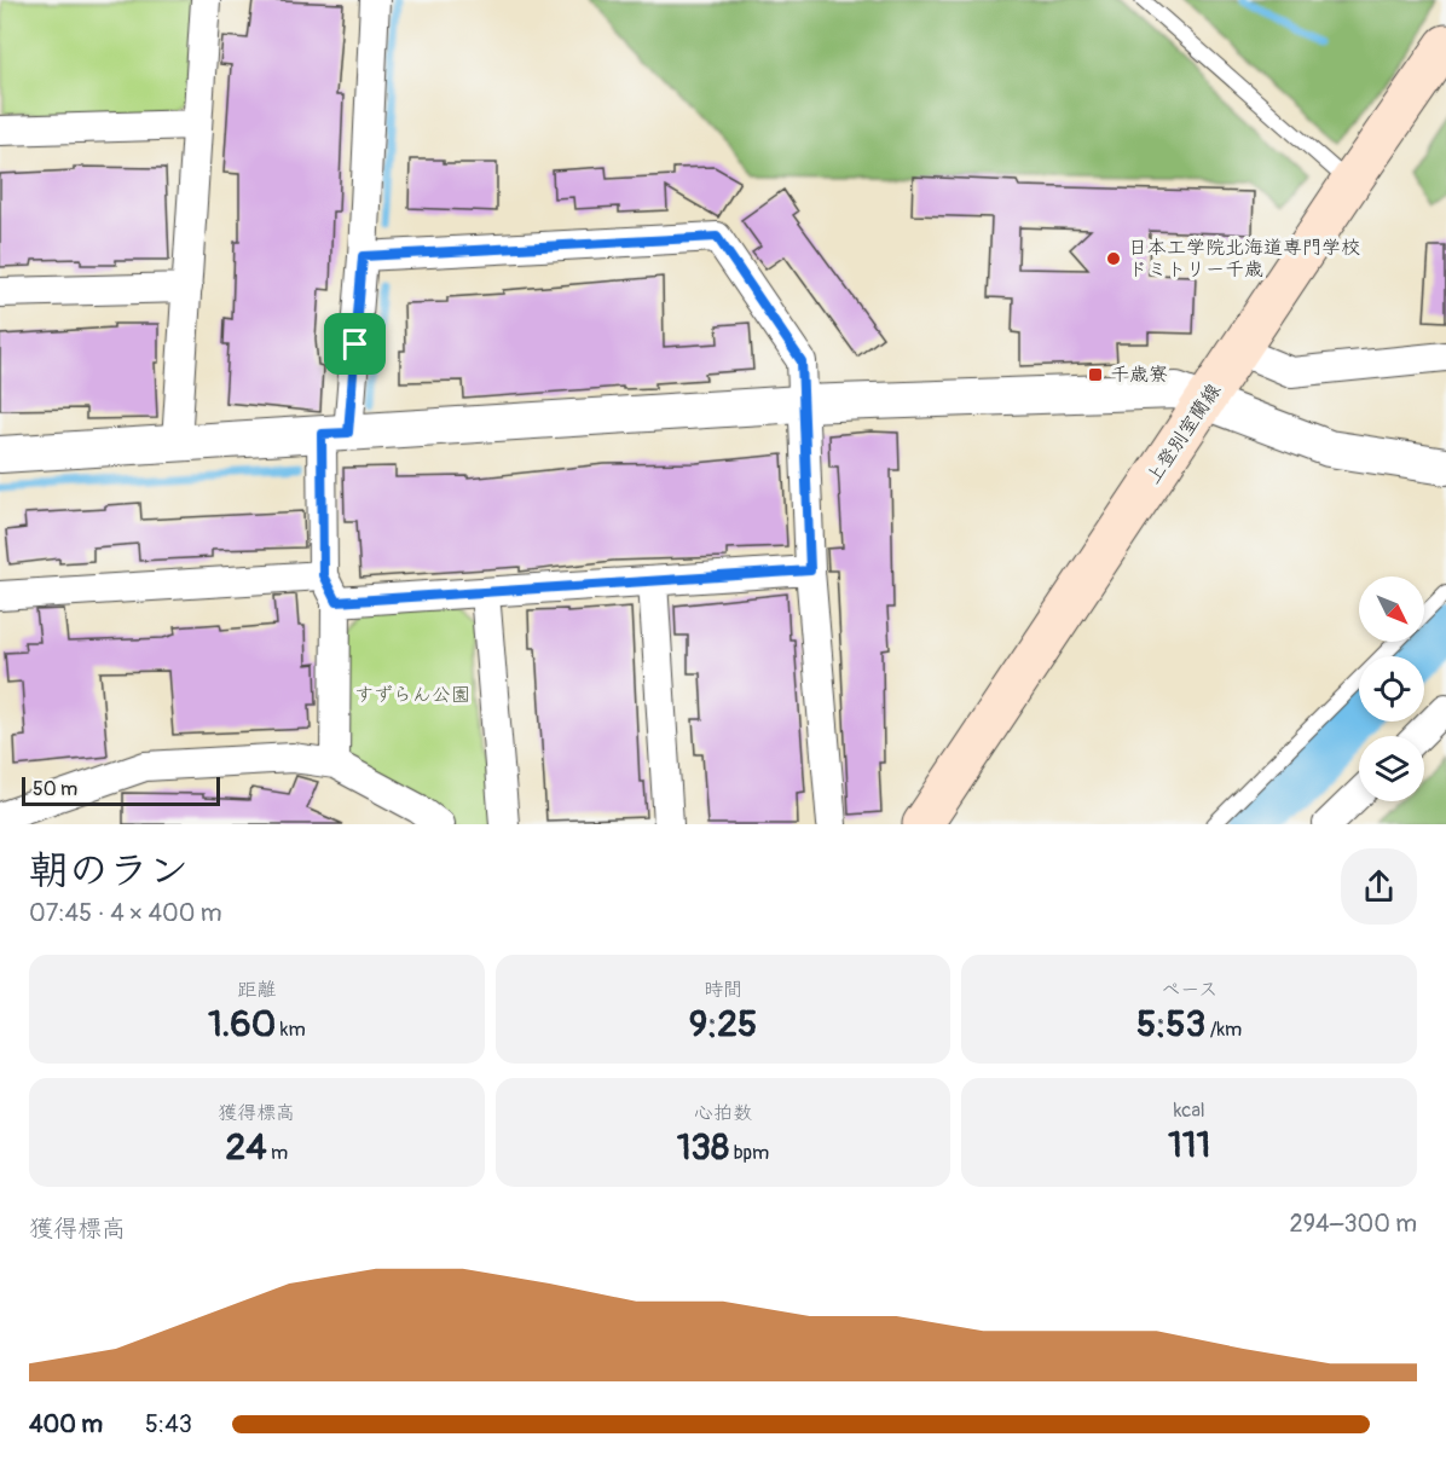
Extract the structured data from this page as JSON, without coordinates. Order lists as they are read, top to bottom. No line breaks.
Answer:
{"streets":{"main road":["上登別室蘭線"]},"parks":["すずらん公園"],"places":{"other":["日本工学院北海道専門学校 ドミトリー千歳"],"transit":["千歳寮"]},"scale_bar":"50 m","north":"bottom right","page":{"scale":"50 m","heading":["朝のラン","07:45 · 4 × 400 m"],"stats":[["距離","1.60 km"],["時間","9:25"],["ペース","5:53 /km"],["獲得標高","24 m"],["心拍数","138 bpm"],["kcal","111"]],"chart":["獲得標高","294–300 m"],"list":[{"name":"400 m","note":"5:43"}]}}
